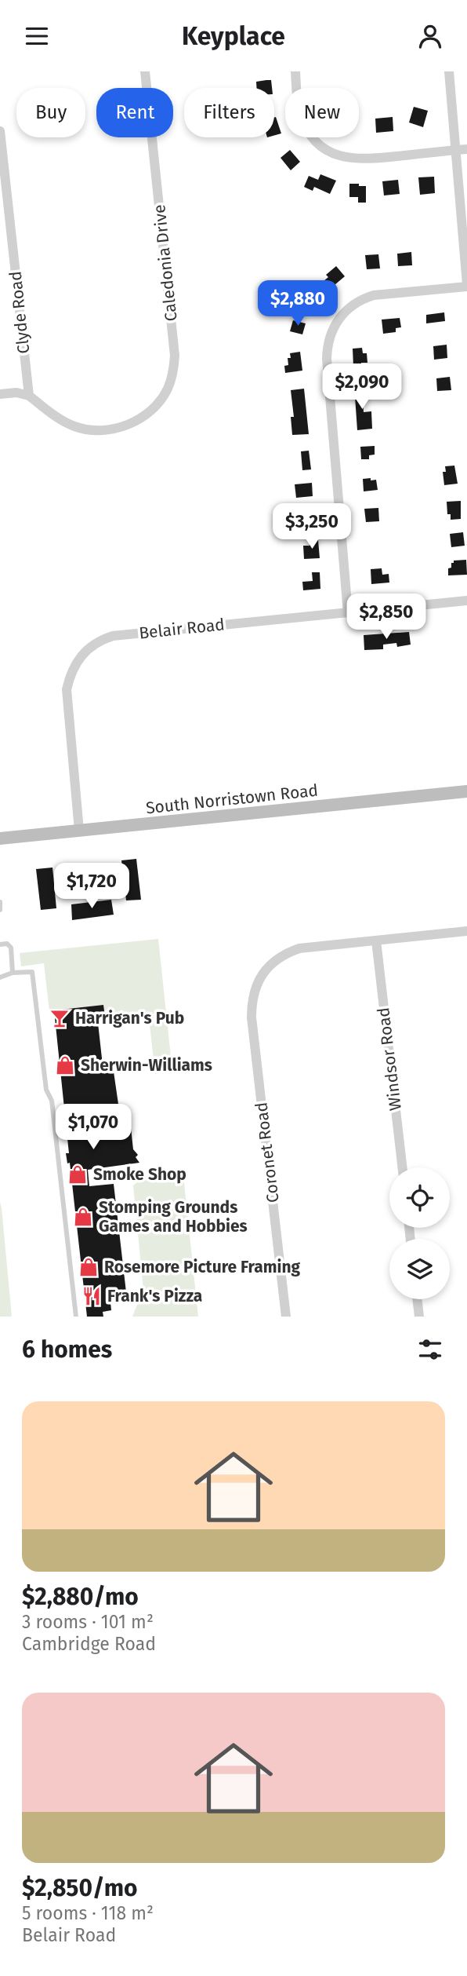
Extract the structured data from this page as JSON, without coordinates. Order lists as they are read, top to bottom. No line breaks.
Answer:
{"streets":{"street":["Caledonia Drive","Clyde Road","Belair Road","South Norristown Road","Windsor Road","Coronet Road"]},"crossings":[["Caledonia Drive","Clyde Road"],["Belair Road","South Norristown Road"],["Windsor Road","Coronet Road"]],"places":{"bar":["Harrigan's Pub"],"shop":["Sherwin-Williams","Smoke Shop","Stomping Grounds Games and Hobbies","Rosemore Picture Framing"],"restaurant":["Frank's Pizza"]},"page":{"header":"Keyplace","chip":["Buy","Rent","Filters","New"],"price":["$2,880","$2,090","$3,250","$2,850","$1,720","$1,070"],"heading":"6 homes","list":[{"name":"$2,880/mo","note":"3 rooms · 101 m² · Cambridge Road"},{"name":"$2,850/mo","note":"5 rooms · 118 m² · Belair Road"}]}}
